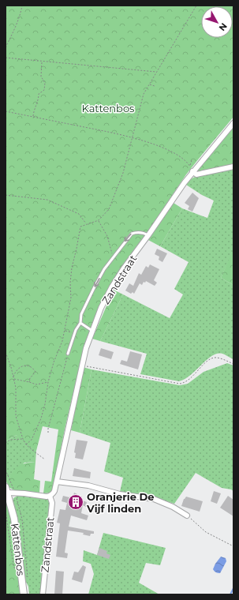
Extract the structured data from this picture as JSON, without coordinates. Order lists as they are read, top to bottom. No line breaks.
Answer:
{"streets":{"main road":["Kattenbos"],"street":["Zandstraat"]},"parks":["Kattenbos"],"places":{"building":["Oranjerie De Vijf linden"]},"north":"bottom right"}
